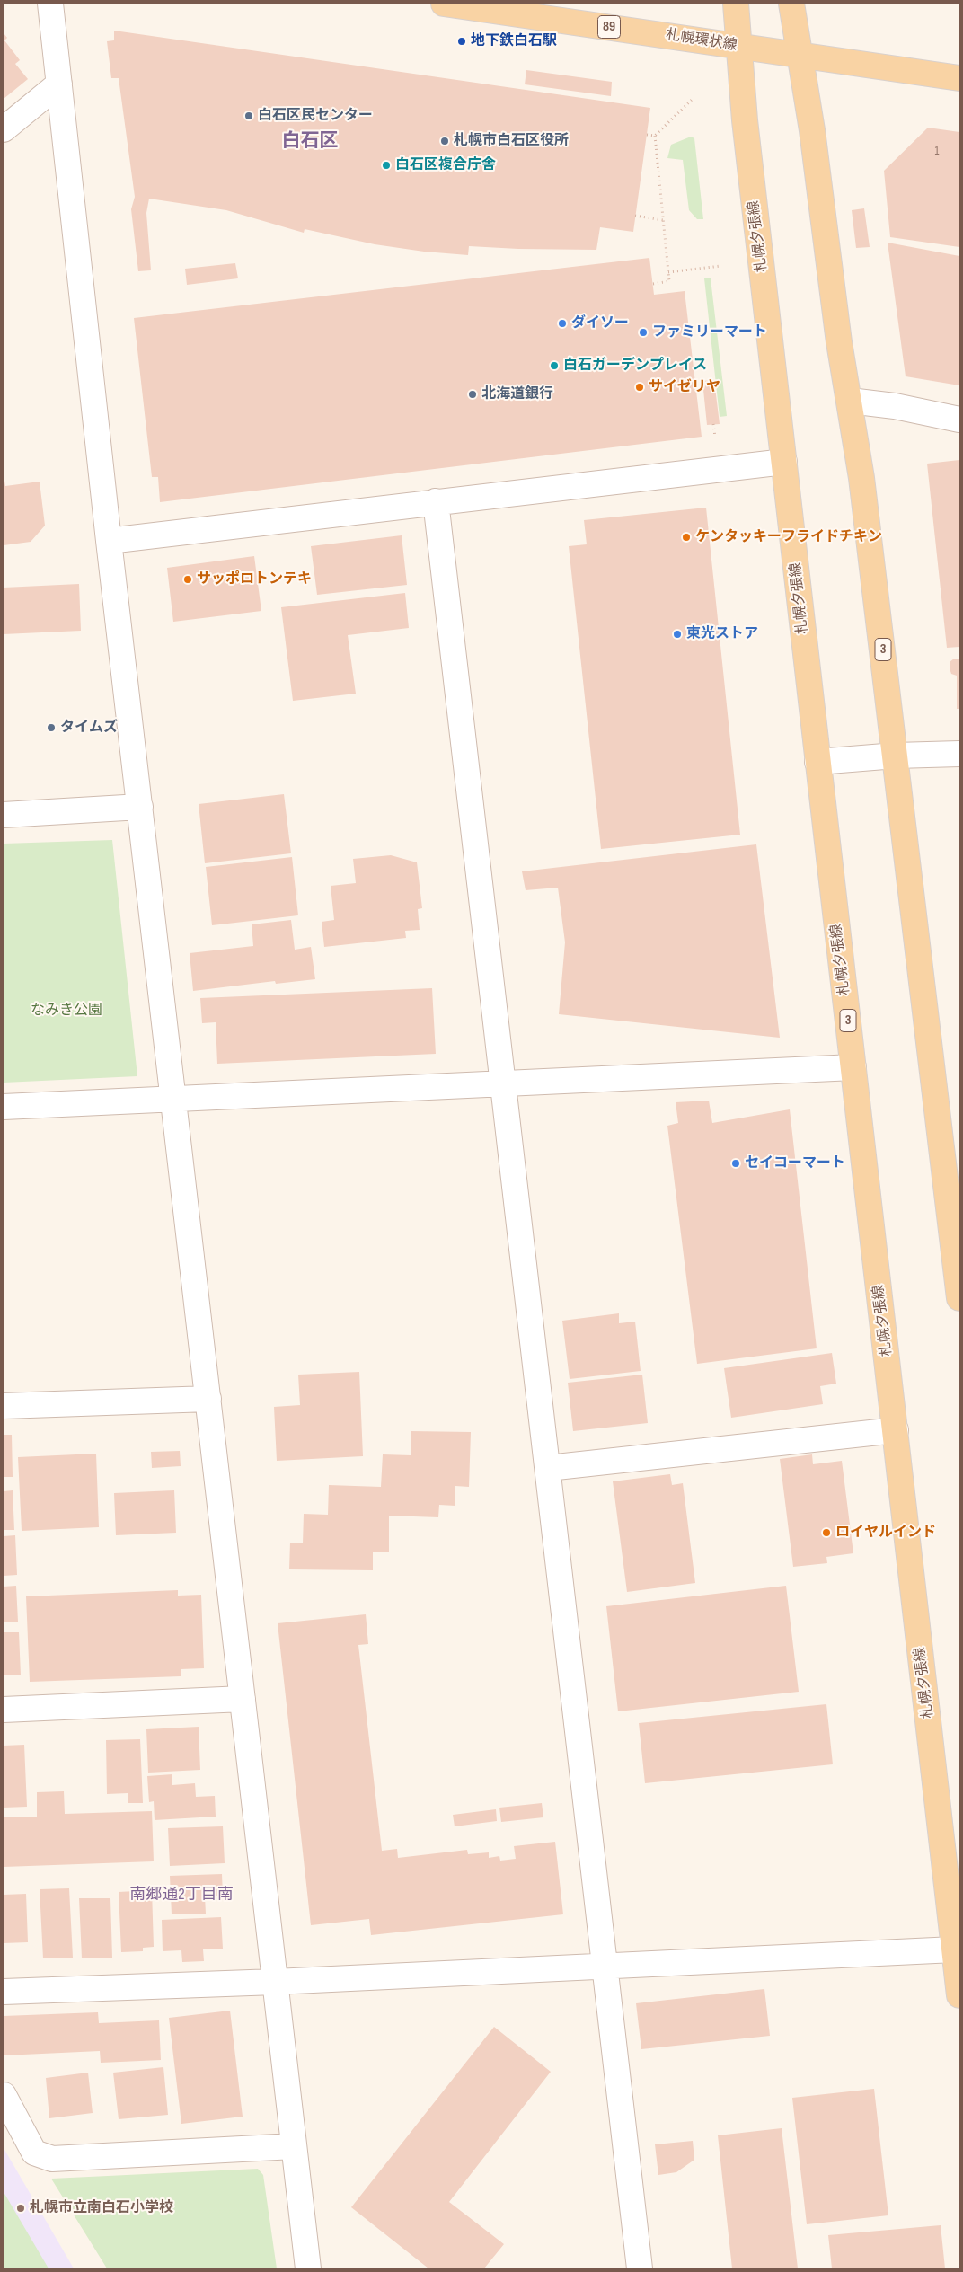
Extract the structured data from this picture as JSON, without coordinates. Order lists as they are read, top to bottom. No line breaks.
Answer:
{"streets":{"main road":["89","札幌環状線","札幌夕張線","3"]},"crossings":[["札幌環状線","札幌夕張線"],["札幌環状線","3"]],"districts":["白石区","南郷通2丁目南"],"parks":["なみき公園"],"places":["地下鉄白石駅","白石区民センター","札幌市白石区役所","白石区複合庁舎","ダイソー","ファミリーマート","白石ガーデンプレイス","サイゼリヤ","北海道銀行","ケンタッキーフライドチキン","サッポロトンテキ","東光ストア","タイムズ","セイコーマート","ロイヤルインド","札幌市立南白石小学校"],"house_numbers":["1"]}
